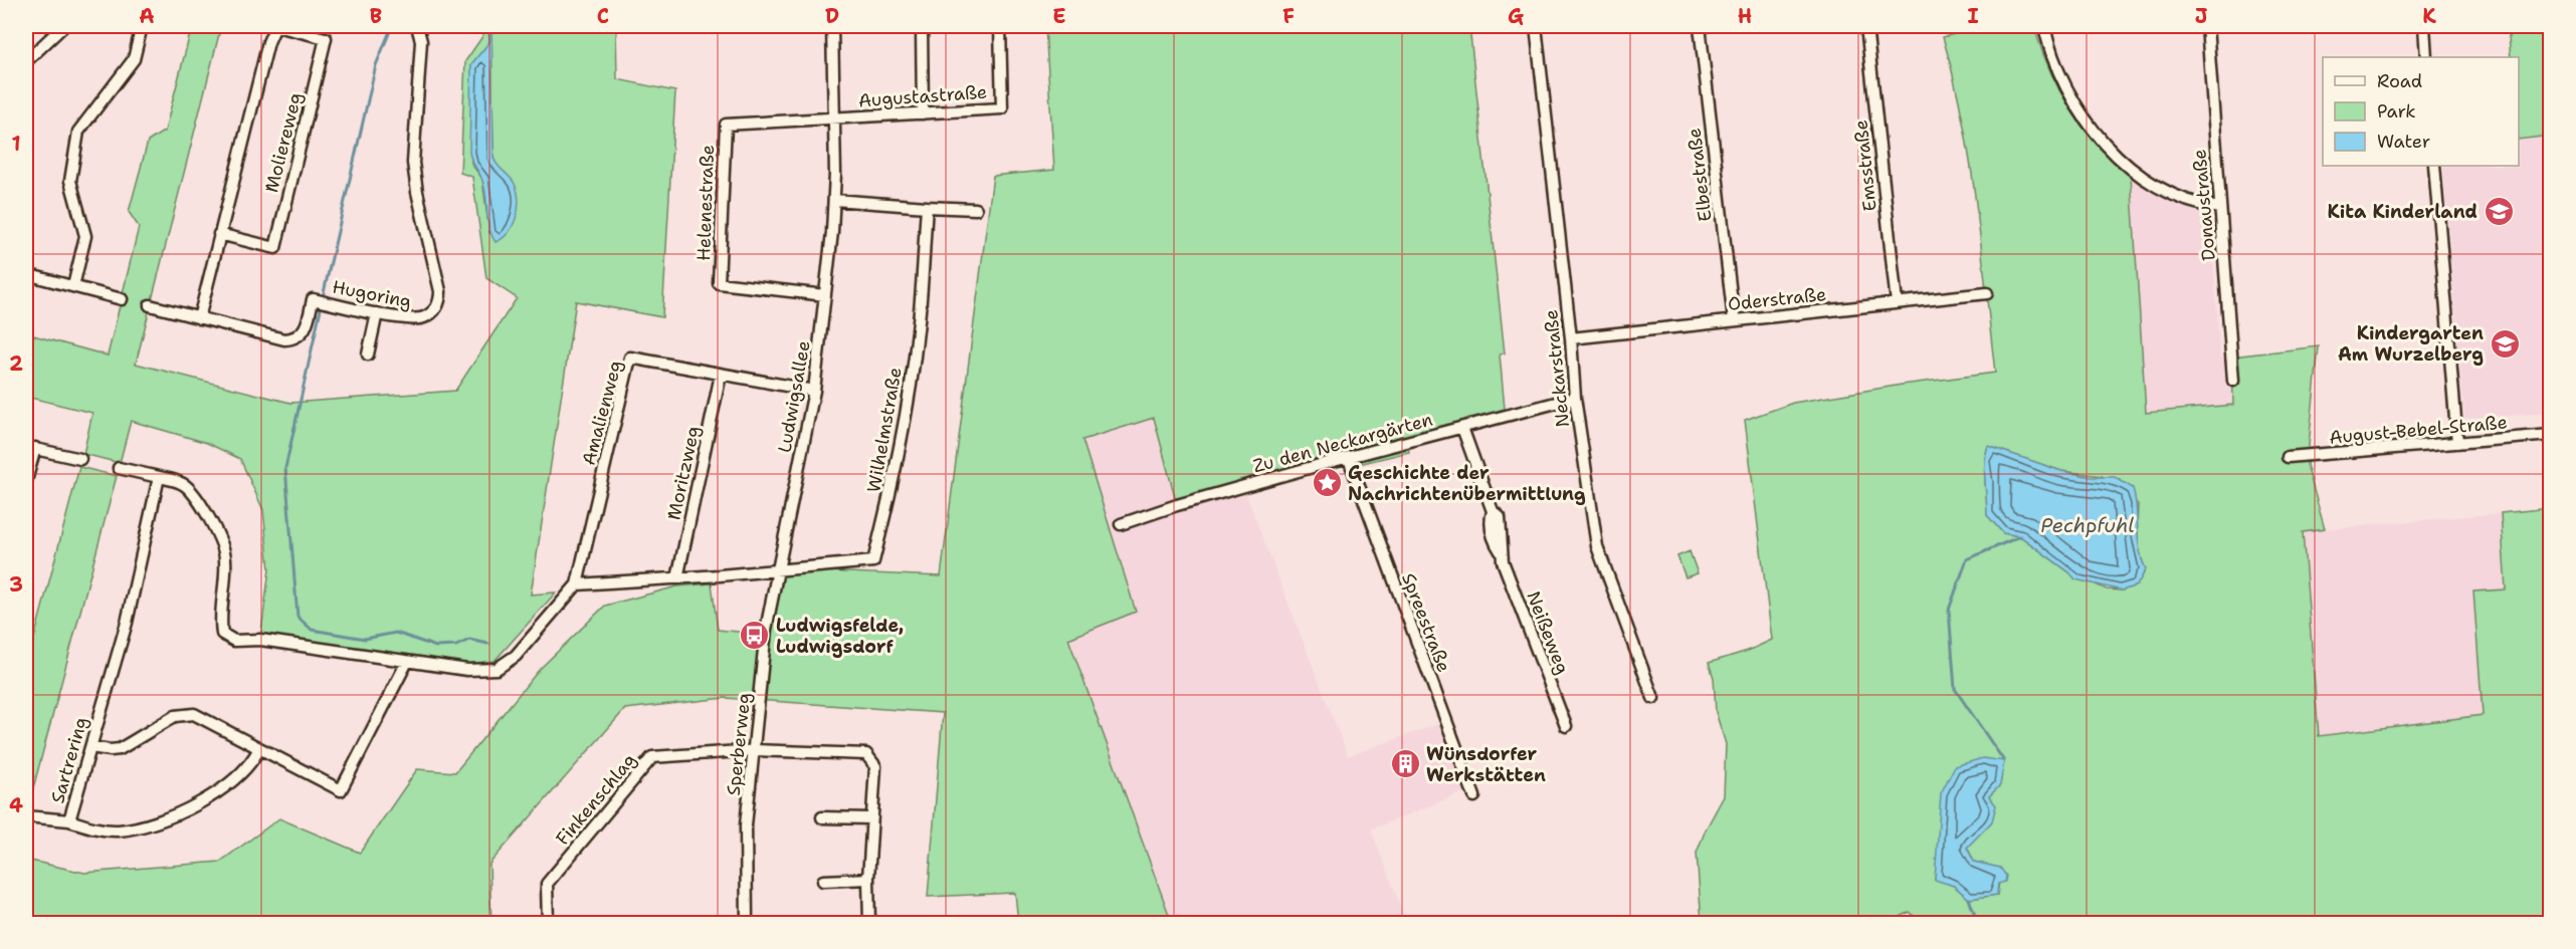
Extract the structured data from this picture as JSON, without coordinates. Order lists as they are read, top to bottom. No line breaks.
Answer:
{"streets":{"street":["Augustastraße","Moliereweg","Emsstraße","Elbestraße","Helenestraße","Donaustraße","Hugoring","Oderstraße","Neckarstraße","Ludwigsallee","Amalienweg","Wilhelmstraße","August-Bebel-Straße","Zu den Neckargärten","Moritzweg","Spreestraße","Neißeweg","Sperberweg","Sartrering","Finkenschlag"]},"crossings":[["Augustastraße","Helenestraße"],["Augustastraße","Ludwigsallee"],["Emsstraße","Oderstraße"],["Elbestraße","Oderstraße"],["Helenestraße","Ludwigsallee"],["Oderstraße","Neckarstraße"],["Neckarstraße","Zu den Neckargärten"],["Ludwigsallee","Amalienweg"],["Ludwigsallee","Wilhelmstraße"],["Ludwigsallee","Sperberweg"],["Amalienweg","Moritzweg"],["Wilhelmstraße","Sperberweg"],["Zu den Neckargärten","Spreestraße"],["Zu den Neckargärten","Neißeweg"],["Sperberweg","Finkenschlag"]],"water":["Pechpfuhl"],"places":{"school or university":["Kita Kinderland","Kindergarten Am Wurzelberg"],"place":["Geschichte der Nachrichtenübermittlung"],"bus stop":["Ludwigsfelde, Ludwigsdorf"],"building":["Wünsdorfer Werkstätten"]},"legend":["Road","Park","Water"],"grid":{"columns":["A","B","C","D","E","F","G","H","I","J","K"],"rows":["1","2","3","4"]}}
